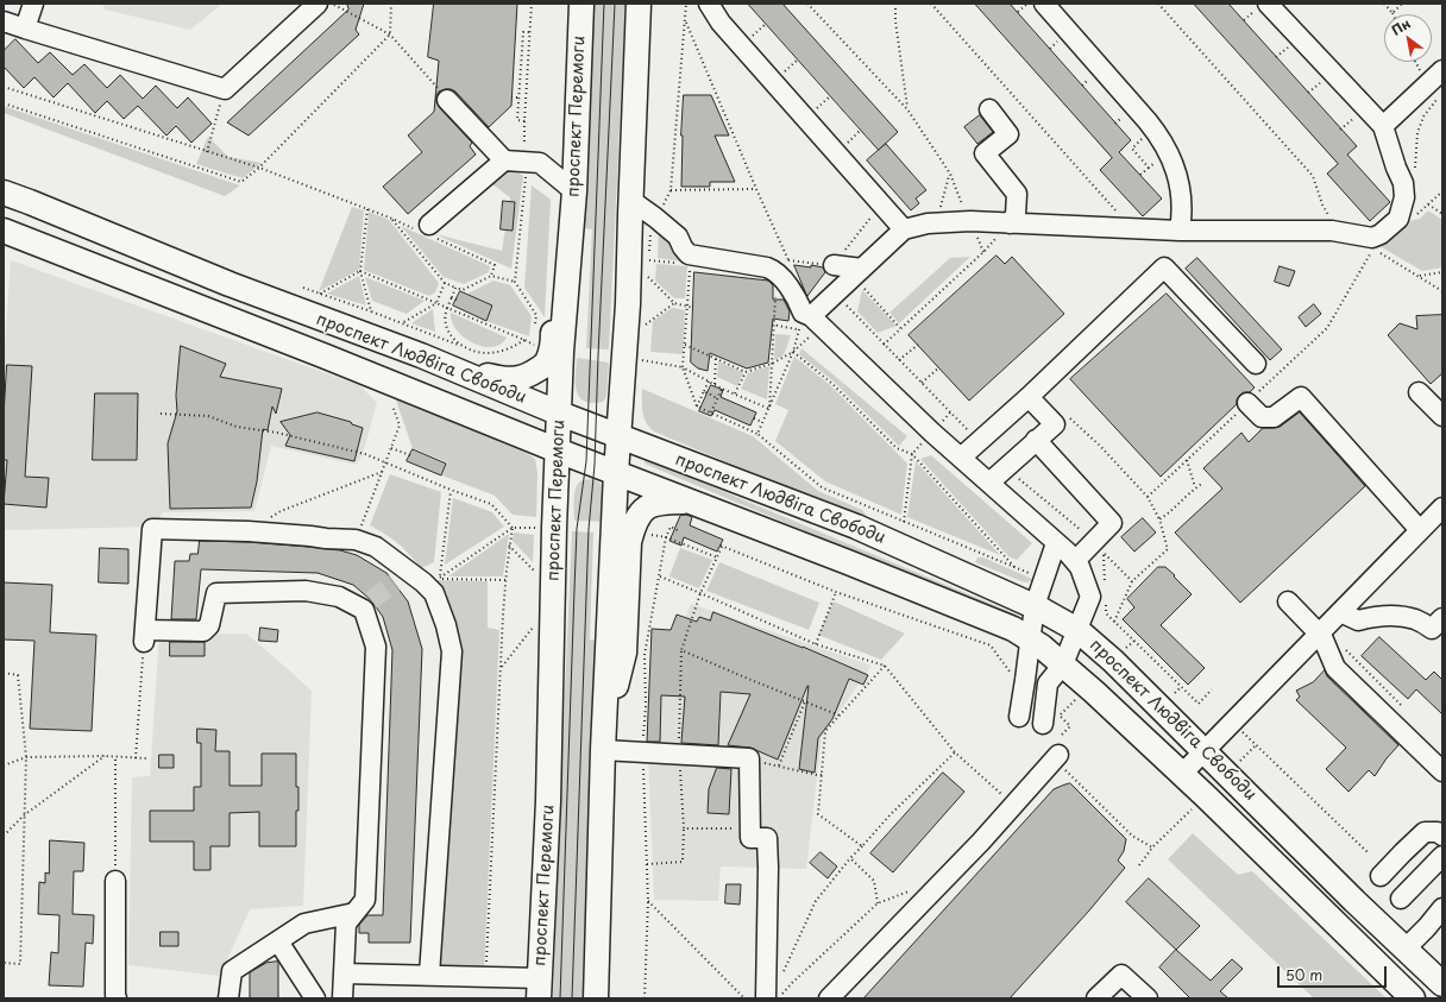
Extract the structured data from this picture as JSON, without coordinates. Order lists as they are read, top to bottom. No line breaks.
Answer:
{"streets":{"main road":["проспект Перемоги","проспект Людвіга Свободи"]},"crossings":[["проспект Перемоги","проспект Людвіга Свободи"]],"scale_bar":"50 m","north":"top left"}
